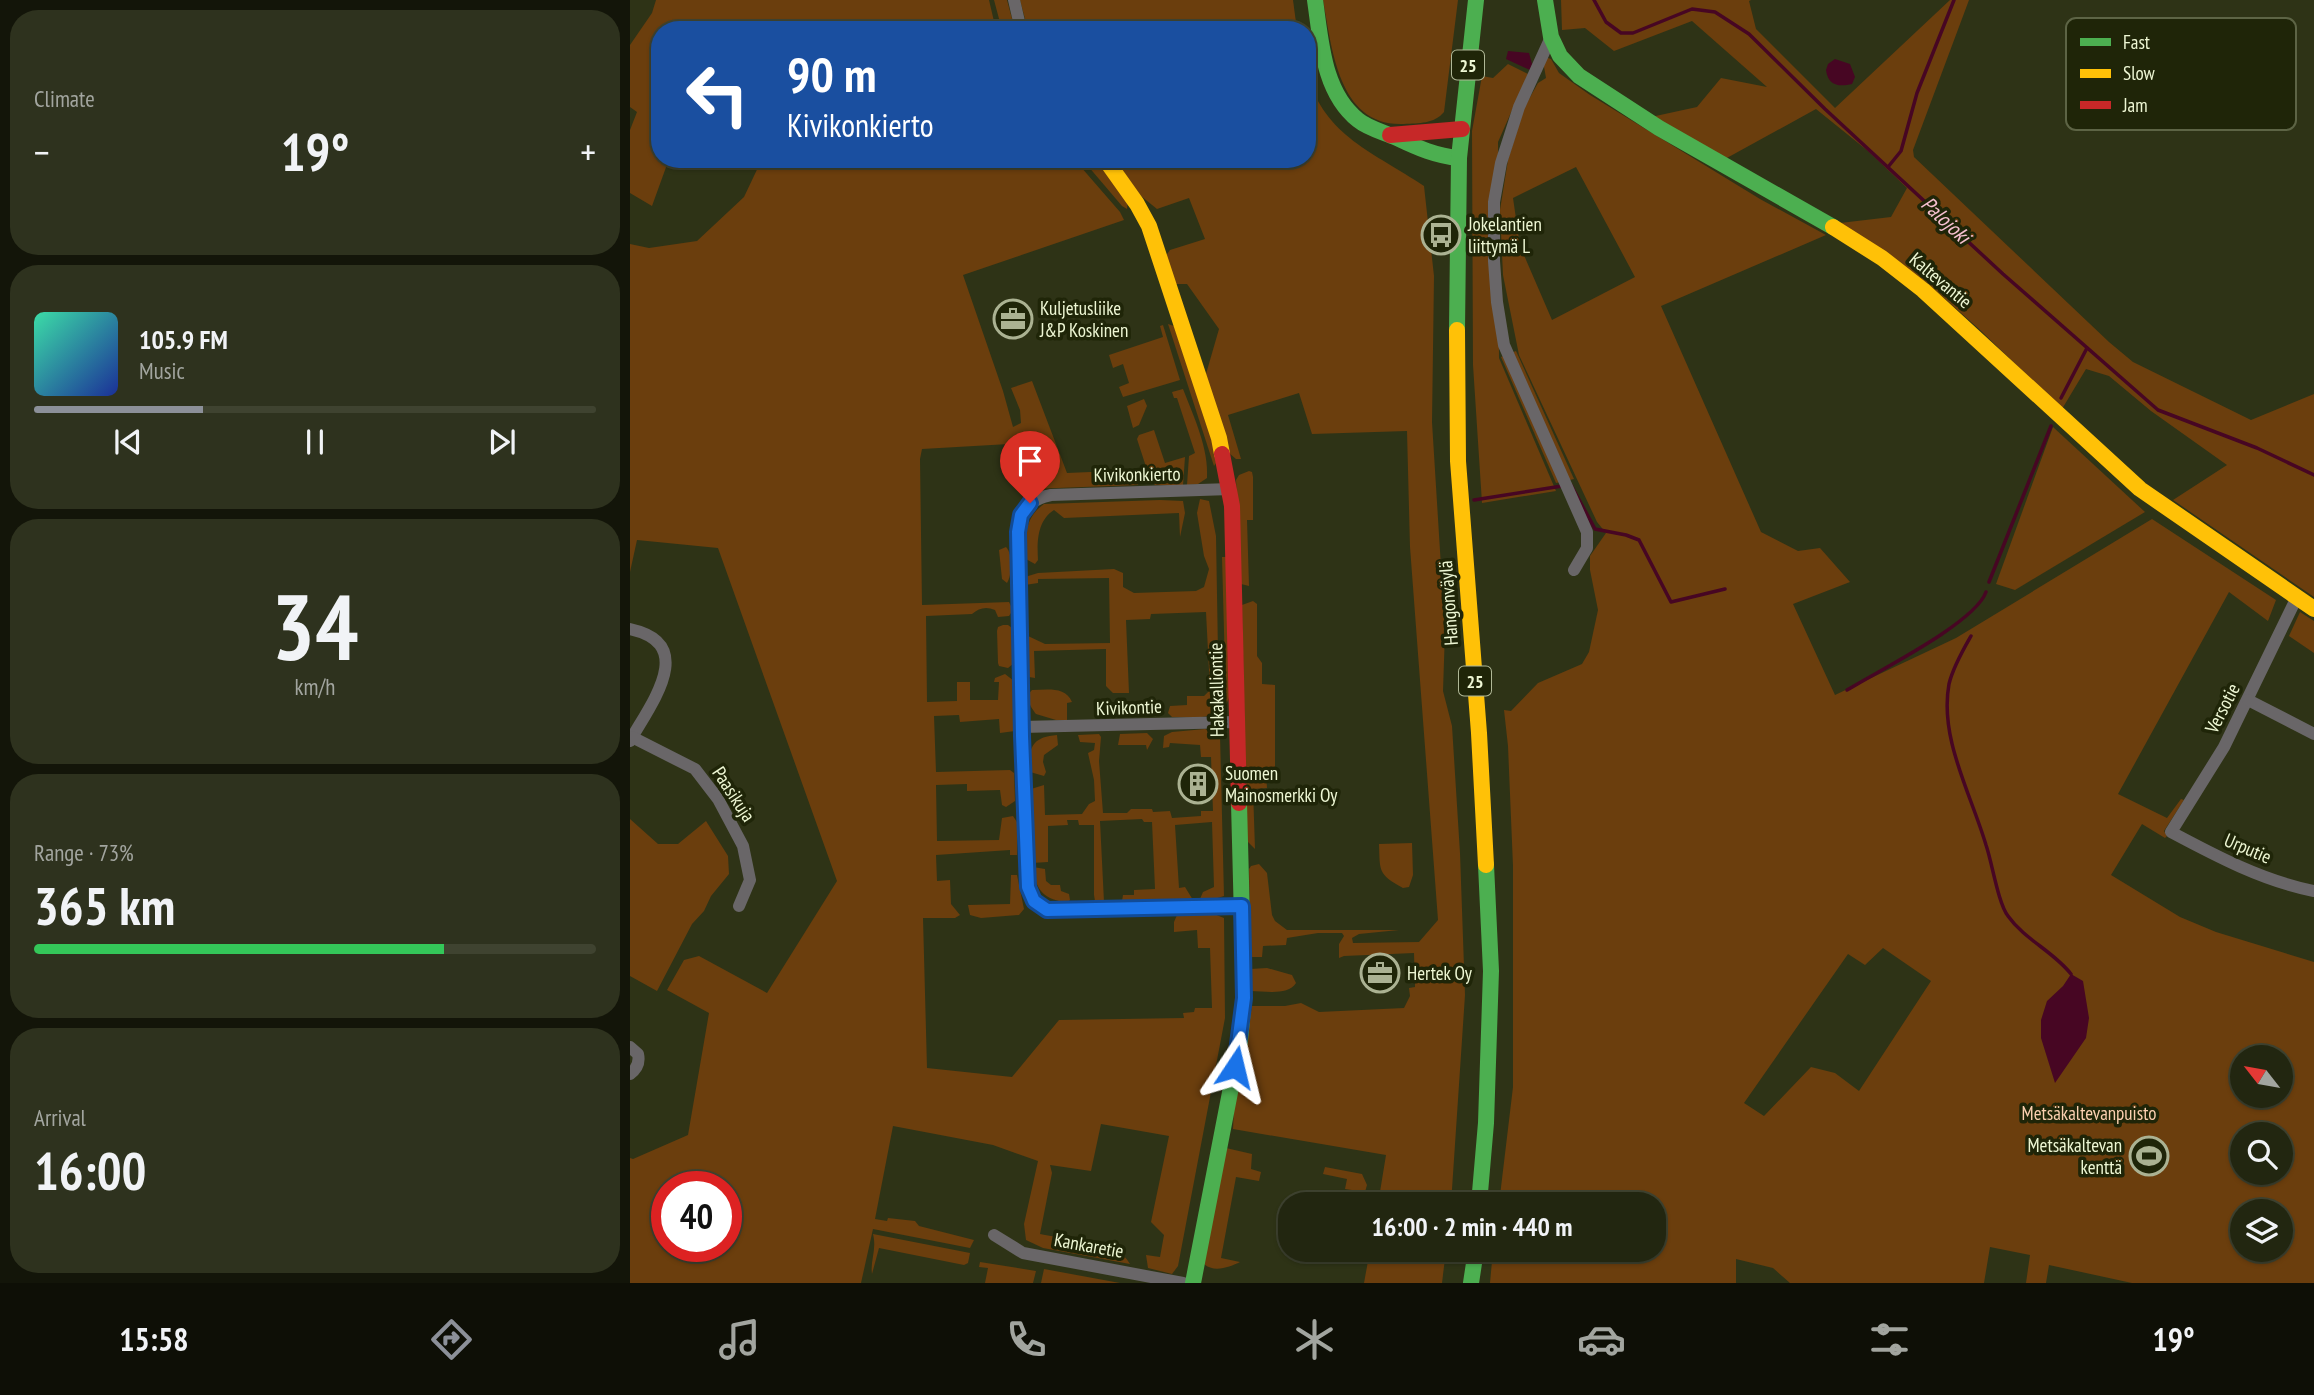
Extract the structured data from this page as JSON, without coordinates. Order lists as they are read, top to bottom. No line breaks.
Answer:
{"streets":{"main road":["25","Kaltevantie","Hangonväylä","Hakakalliontie"],"street":["Kivikonkierto","Kivikontie","Versotie","Paasikuja","Urputie","Kankaretie"]},"crossings":[["Kaltevantie","Versotie"],["Kivikonkierto","Hakakalliontie"],["Kivikonkierto","Kivikontie"],["Hakakalliontie","Kivikontie"],["Versotie","Urputie"]],"water":["Palojoki"],"parks":["Metsäkaltevanpuisto"],"places":{"bus stop":["Jokelantien liittymä L"],"office":["Kuljetusliike J&P Koskinen","Hertek Oy"],"building":["Suomen Mainosmerkki Oy"],"sports":["Metsäkaltevan kenttä"]},"legend":["Fast","Slow","Jam"],"north":"top left","page":{"tile":["Climate",["34","km/h"],["Range · 73%","365 km"],["Arrival","16:00"]],"turn":["90 m","Kivikonkierto"],"heat":["−","19°","+"],"song":["105.9 FM","Music"],"limit":"40","trip":"16:00 · 2 min · 440 m","tabs":["15:58","19°"]}}
